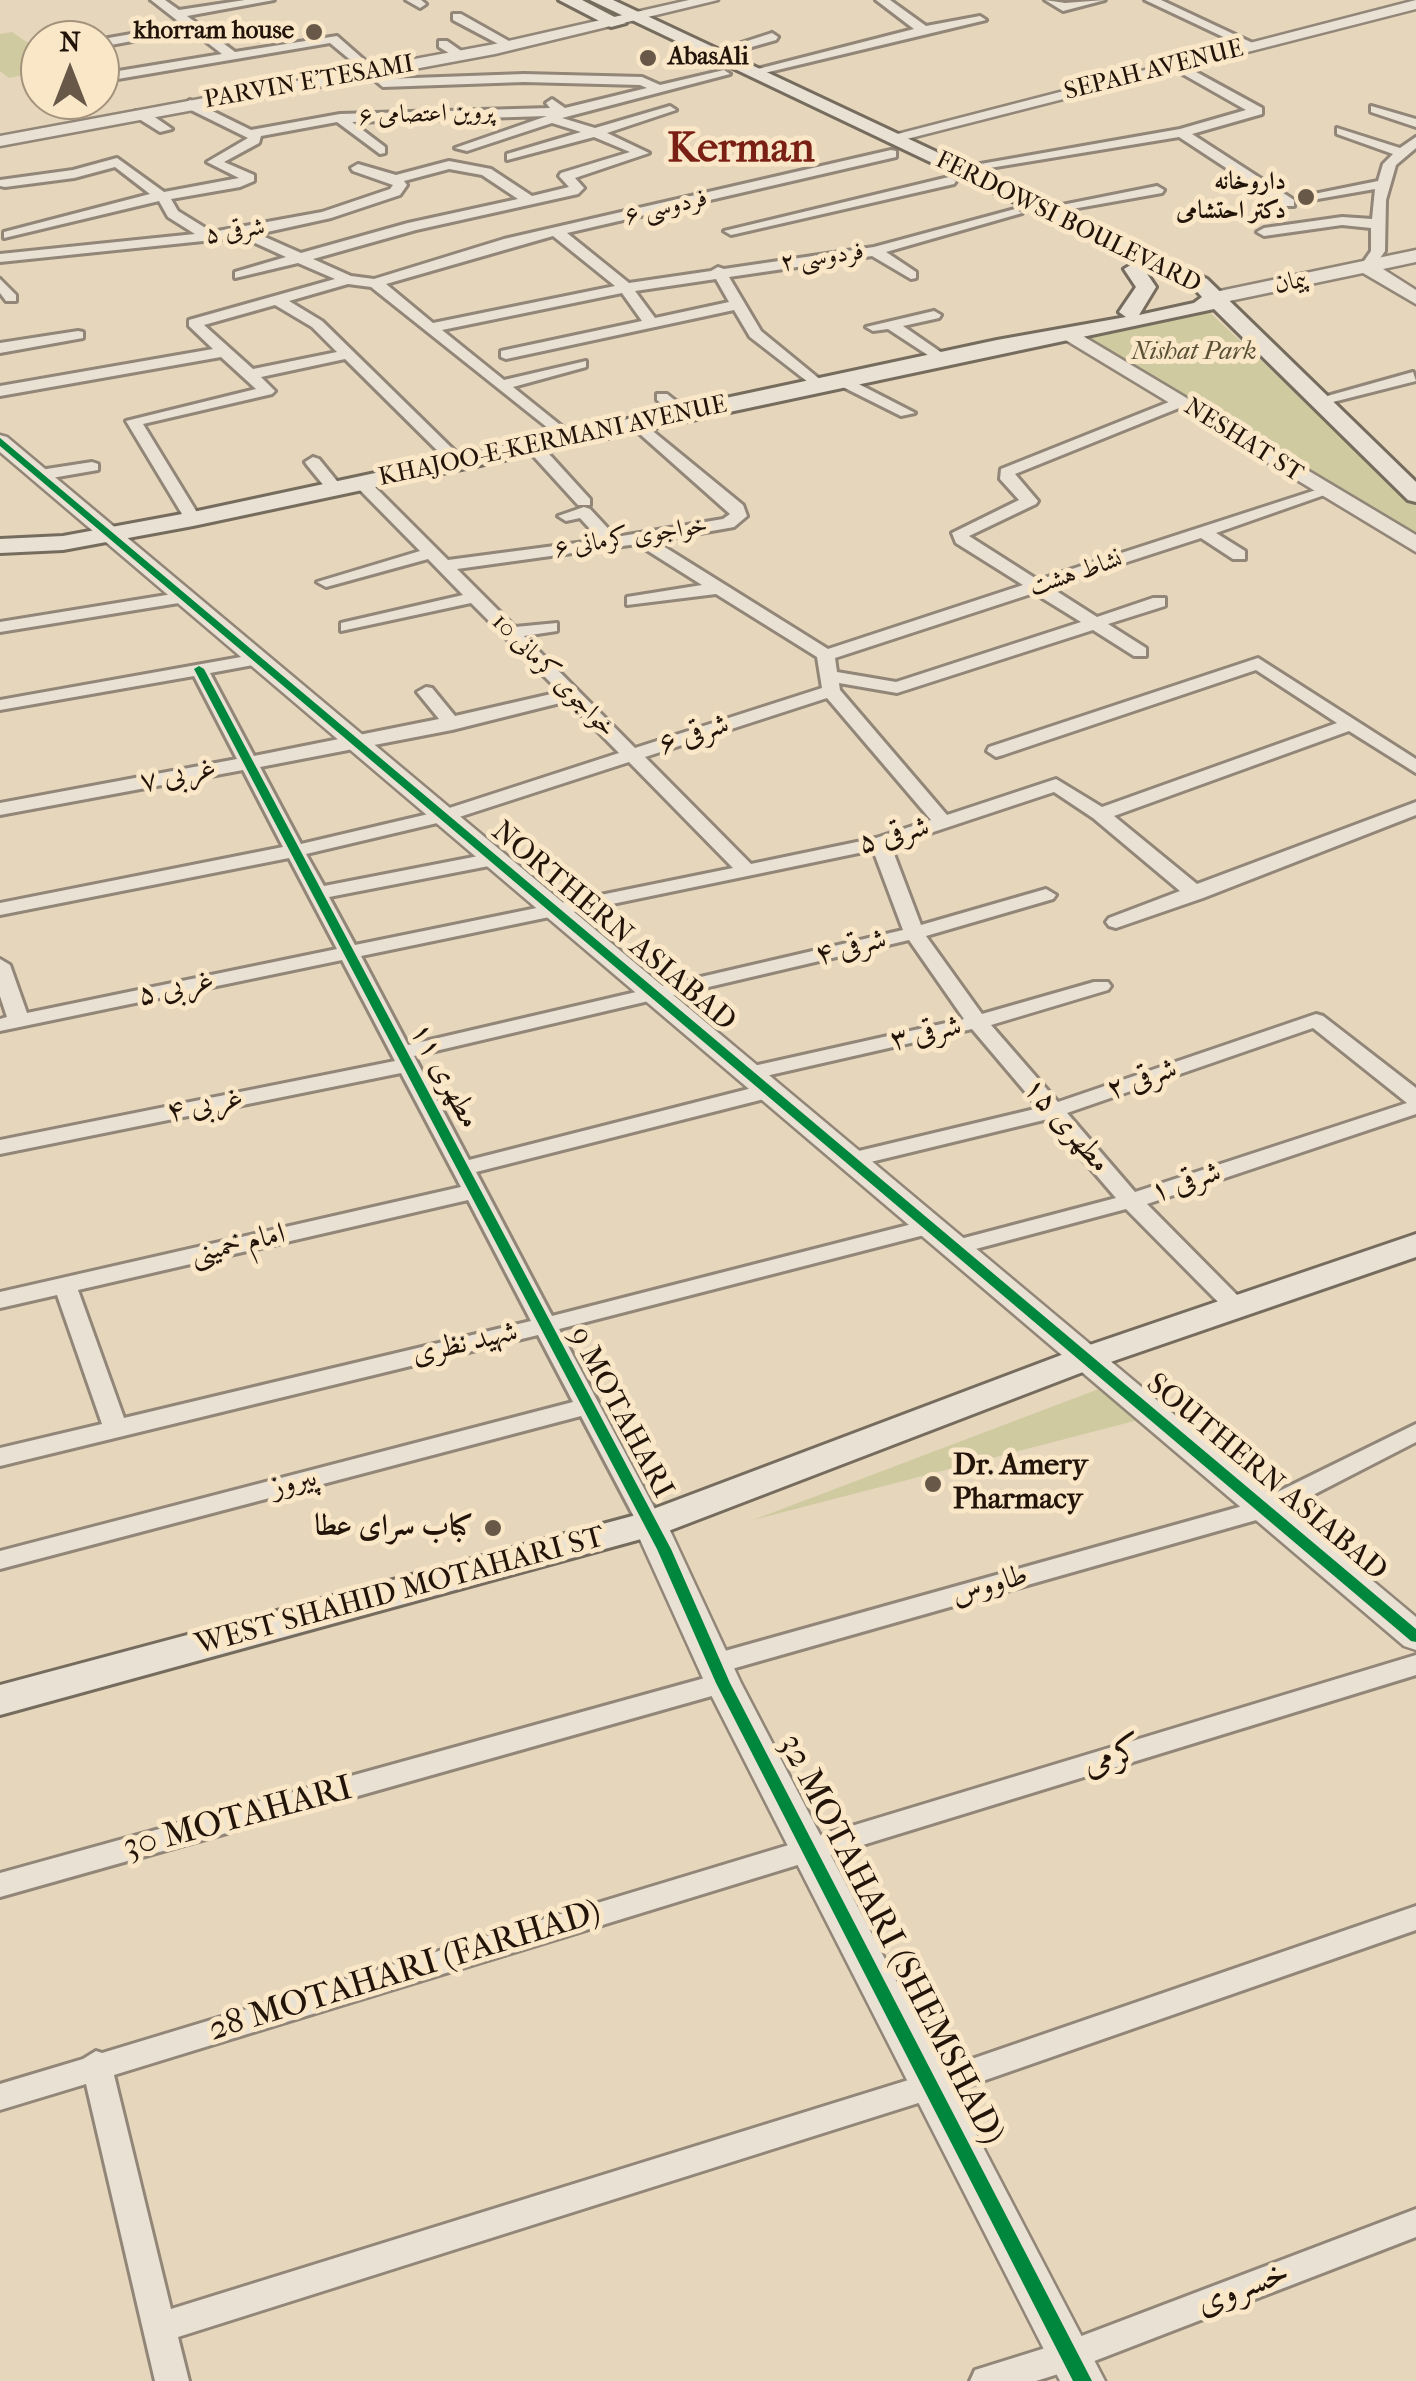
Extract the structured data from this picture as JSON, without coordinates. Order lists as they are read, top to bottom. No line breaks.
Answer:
{"streets":{"main road":["FERDOWSI BOULEVARD","KHAJOO-E-KERMANI AVENUE","WEST SHAHID MOTAHARI ST"],"street":["SEPAH AVENUE","PARVIN E'TESAMI","پروین اعتصامی ۶","فردوسی ۶","شرقی ۵","فردوسی ۲","پیمان","NESHAT ST","خواجوی کرمانی ۶","نشاط هشت","خواجوی کرمانی 10","شرقی ۶","۷ غربی","NORTHERN ASIABAD","شرقی ۴","۵ غربی","شرقی ۳","مطهری ۱۱","شرقی ۲","۴ غربی","مطهری ۱۵","شرقی ۱","امام خمینی","شهید نظری","9 MOTAHARI","SOUTHERN ASIABAD","پیروز","طاووس","کرمی","30 MOTAHARI","32 MOTAHARI (SHEMSHAD)","28 MOTAHARI (FARHAD)","خسروی"]},"crossings":[["SEPAH AVENUE","فردوسی ۶"],["SEPAH AVENUE","FERDOWSI BOULEVARD"],["PARVIN E'TESAMI","FERDOWSI BOULEVARD"],["پروین اعتصامی ۶","شرقی ۵"],["فردوسی ۶","FERDOWSI BOULEVARD"],["FERDOWSI BOULEVARD","فردوسی ۲"],["FERDOWSI BOULEVARD","پیمان"],["FERDOWSI BOULEVARD","KHAJOO-E-KERMANI AVENUE"],["شرقی ۵","خواجوی کرمانی 10"],["شرقی ۵","NORTHERN ASIABAD"],["شرقی ۵","۵ غربی"],["شرقی ۵","مطهری ۱۵"],["پیمان","KHAJOO-E-KERMANI AVENUE"],["NESHAT ST","KHAJOO-E-KERMANI AVENUE"],["NESHAT ST","نشاط هشت"],["KHAJOO-E-KERMANI AVENUE","خواجوی کرمانی ۶"],["KHAJOO-E-KERMANI AVENUE","خواجوی کرمانی 10"],["KHAJOO-E-KERMANI AVENUE","NORTHERN ASIABAD"],["خواجوی کرمانی ۶","خواجوی کرمانی 10"],["خواجوی کرمانی 10","شرقی ۶"],["خواجوی کرمانی 10","۷ غربی"],["شرقی ۶","NORTHERN ASIABAD"],["شرقی ۶","مطهری ۱۱"],["۷ غربی","NORTHERN ASIABAD"],["۷ غربی","مطهری ۱۱"],["NORTHERN ASIABAD","شرقی ۴"],["NORTHERN ASIABAD","۵ غربی"],["NORTHERN ASIABAD","شرقی ۳"],["NORTHERN ASIABAD","شرقی ۲"],["NORTHERN ASIABAD","شرقی ۱"],["NORTHERN ASIABAD","شهید نظری"],["NORTHERN ASIABAD","SOUTHERN ASIABAD"],["NORTHERN ASIABAD","WEST SHAHID MOTAHARI ST"],["شرقی ۴","مطهری ۱۱"],["شرقی ۴","۴ غربی"],["شرقی ۴","مطهری ۱۵"],["۵ غربی","مطهری ۱۱"],["شرقی ۳","مطهری ۱۱"],["شرقی ۳","مطهری ۱۵"],["مطهری ۱۱","۴ غربی"],["مطهری ۱۱","امام خمینی"],["مطهری ۱۱","شهید نظری"],["مطهری ۱۱","9 MOTAHARI"],["شرقی ۲","مطهری ۱۵"],["شرقی ۲","شرقی ۱"],["مطهری ۱۵","شرقی ۱"],["مطهری ۱۵","WEST SHAHID MOTAHARI ST"],["شهید نظری","9 MOTAHARI"],["9 MOTAHARI","پیروز"],["9 MOTAHARI","WEST SHAHID MOTAHARI ST"],["9 MOTAHARI","32 MOTAHARI (SHEMSHAD)"],["SOUTHERN ASIABAD","طاووس"],["SOUTHERN ASIABAD","WEST SHAHID MOTAHARI ST"],["طاووس","30 MOTAHARI"],["طاووس","32 MOTAHARI (SHEMSHAD)"],["WEST SHAHID MOTAHARI ST","32 MOTAHARI (SHEMSHAD)"],["کرمی","32 MOTAHARI (SHEMSHAD)"],["کرمی","28 MOTAHARI (FARHAD)"],["32 MOTAHARI (SHEMSHAD)","28 MOTAHARI (FARHAD)"],["32 MOTAHARI (SHEMSHAD)","خسروی"]],"districts":["Kerman"],"parks":["Nishat Park"],"places":["khorram house","AbasAli","داروخانه دکتر احتشامی","Dr. Amery Pharmacy","کباب سرای عطا"],"north":"top"}
